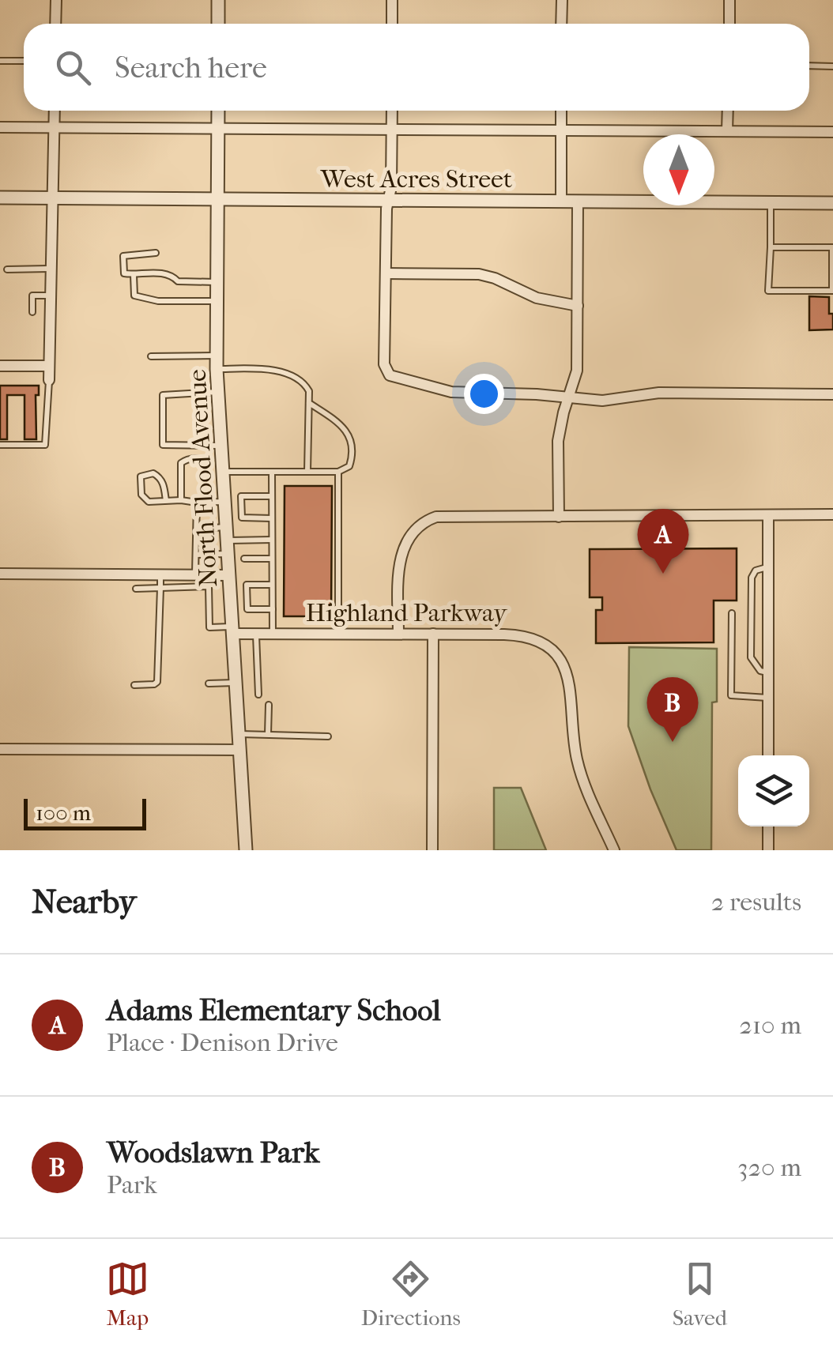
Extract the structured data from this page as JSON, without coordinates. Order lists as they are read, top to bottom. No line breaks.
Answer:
{"streets":{"street":["West Acres Street","North Flood Avenue","Highland Parkway"]},"crossings":[["West Acres Street","North Flood Avenue"],["North Flood Avenue","Highland Parkway"]],"scale_bar":"100 m","north":"bottom","page":{"search":"Search here","pins":["A","B"],"scale":"100 m","heading":["Nearby","2 results"],"list":[{"mark":"A","name":"Adams Elementary School","note":"Place · Denison Drive","value":"210 m"},{"mark":"B","name":"Woodslawn Park","note":"Park","value":"320 m"}],"nav":["Map","Directions","Saved"]}}
